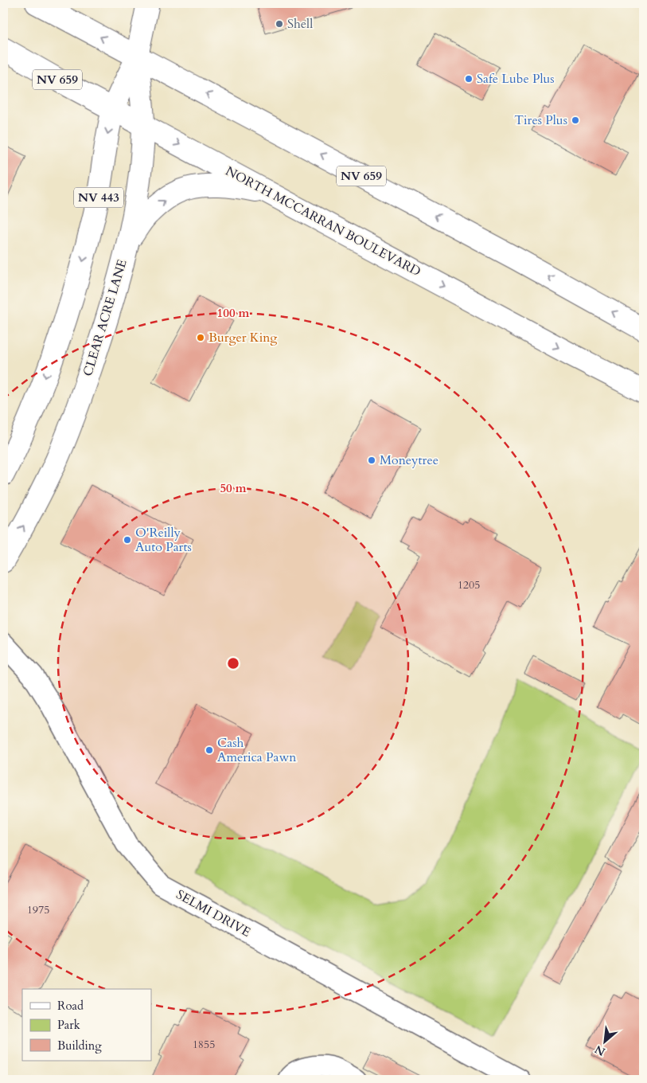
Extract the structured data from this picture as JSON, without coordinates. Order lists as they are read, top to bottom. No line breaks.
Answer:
{"streets":{"main road":["NV 659","NV 443","NORTH MCCARRAN BOULEVARD","CLEAR ACRE LANE"],"street":["SELMI DRIVE"]},"crossings":[["NV 659","CLEAR ACRE LANE"],["NORTH MCCARRAN BOULEVARD","CLEAR ACRE LANE"]],"places":["Shell","Safe Lube Plus","Tires Plus","Burger King","Moneytree","O'Reilly Auto Parts","Cash America Pawn"],"house_numbers":["1205","1975","1855"],"legend":["Road","Park","Building"],"north":"bottom left","rings":["100 m","50 m"]}
